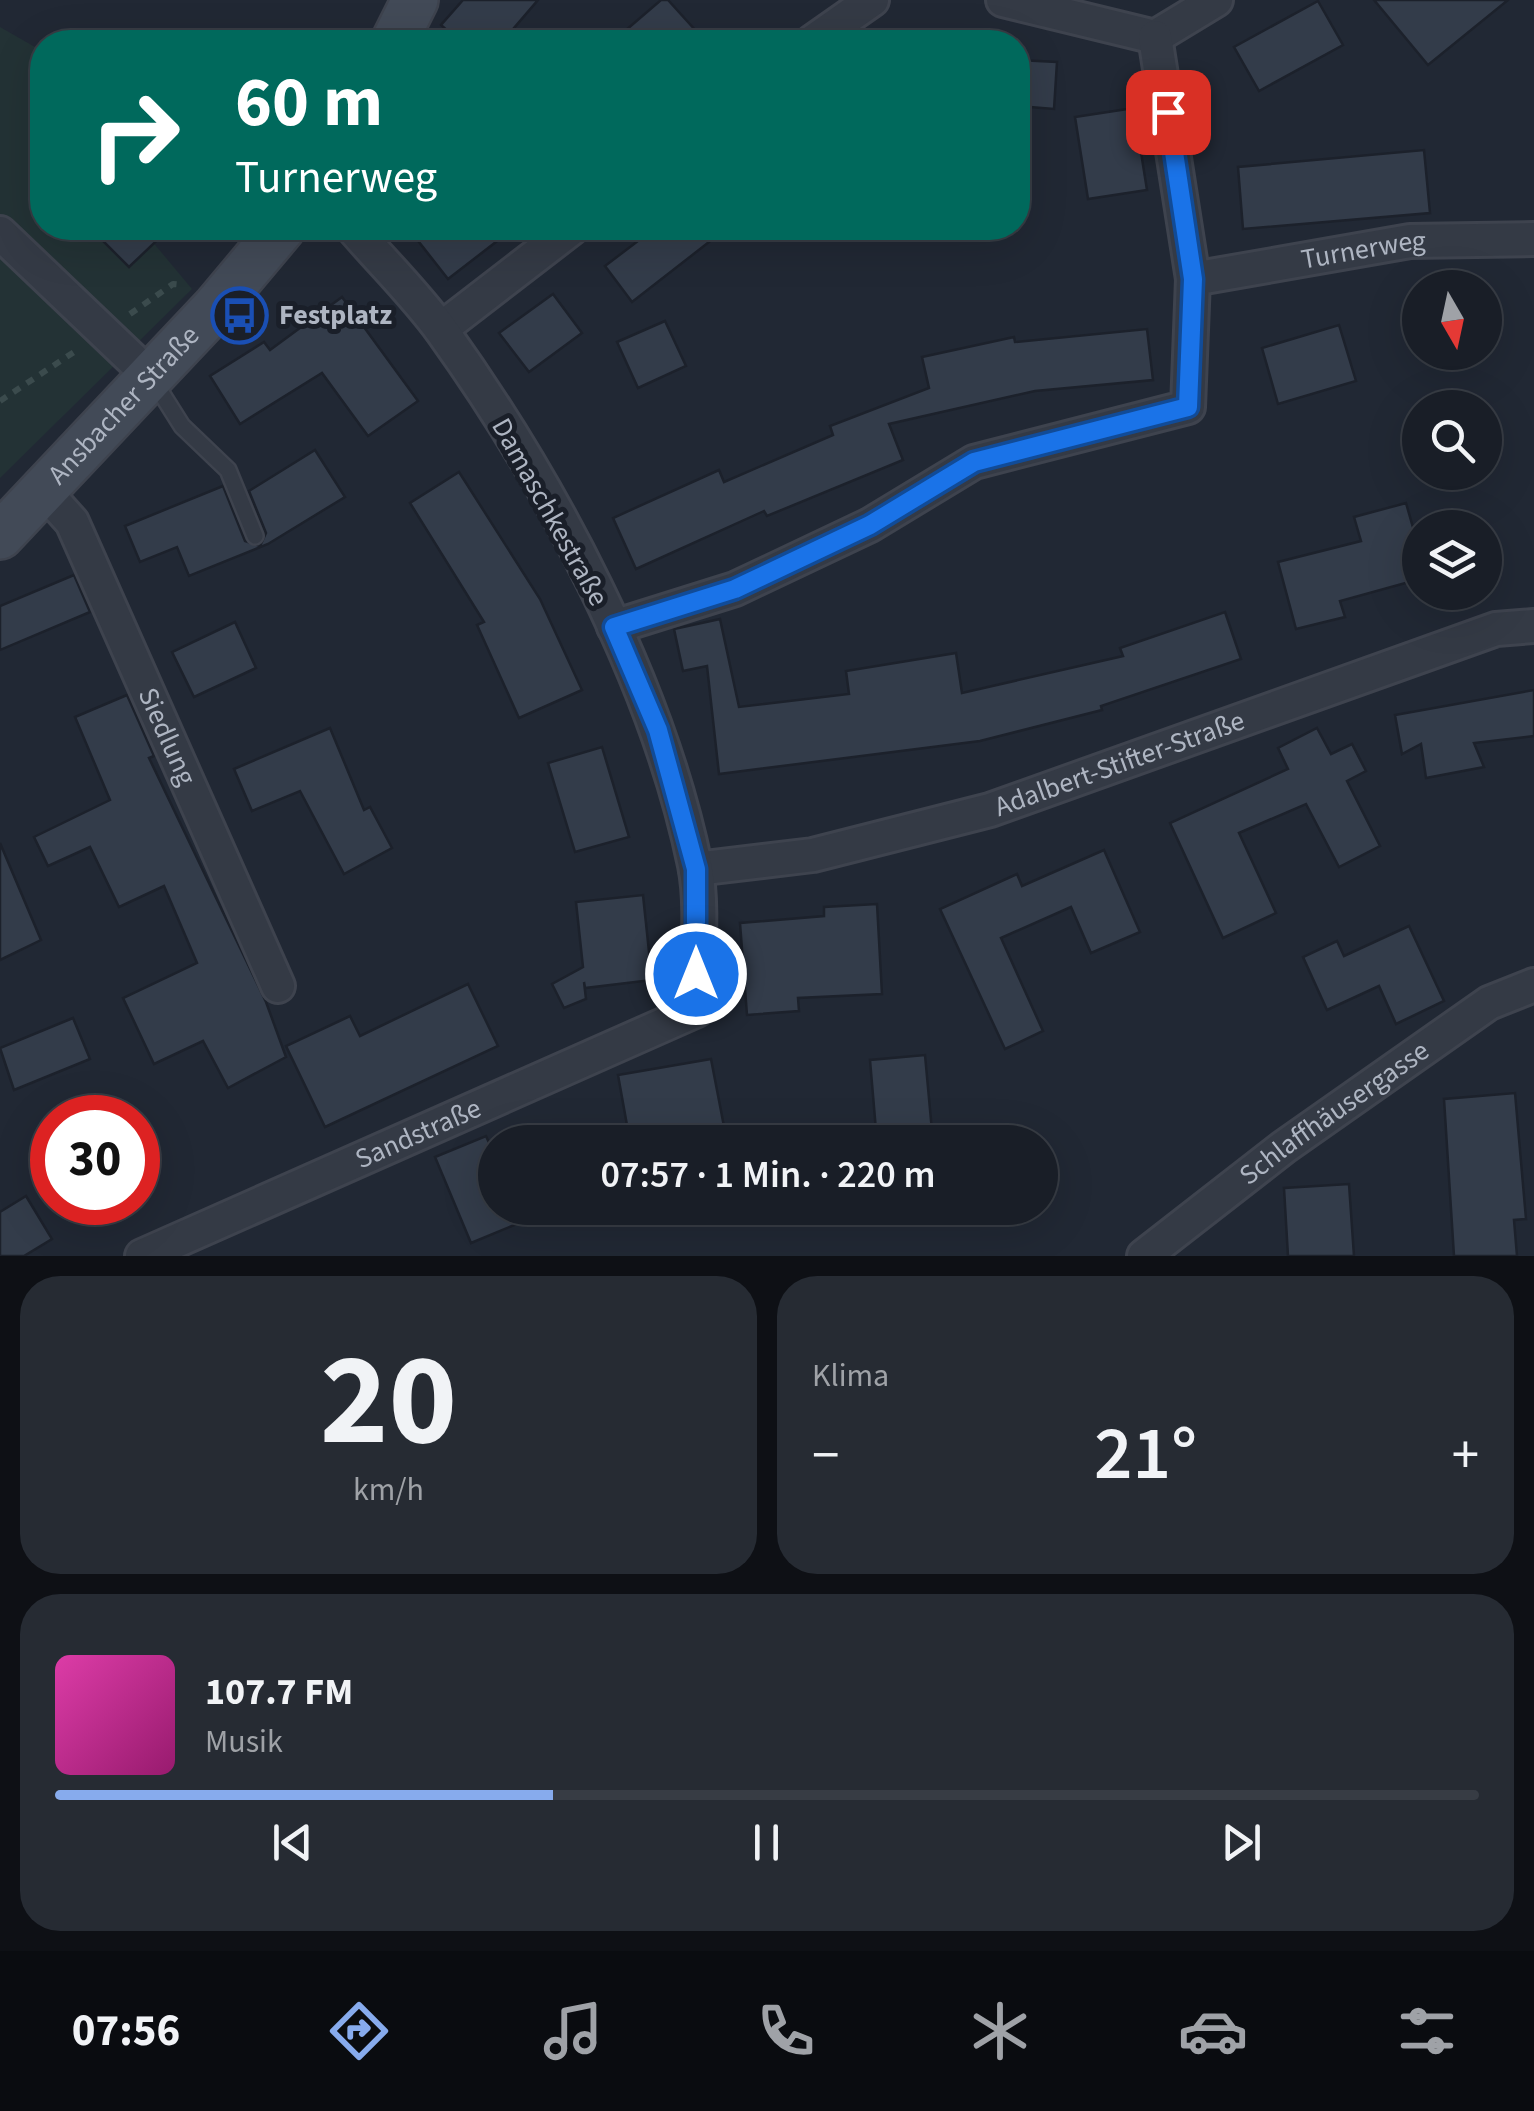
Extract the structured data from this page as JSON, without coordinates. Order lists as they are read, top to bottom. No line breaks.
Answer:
{"streets":{"street":["Turnerweg","Ansbacher Straße","Damaschkestraße","Siedlung","Adalbert-Stifter-Straße","Schlaffhäusergasse","Sandstraße"]},"crossings":[["Ansbacher Straße","Siedlung"],["Damaschkestraße","Adalbert-Stifter-Straße"],["Damaschkestraße","Sandstraße"]],"places":{"bus stop":["Festplatz"]},"north":"bottom","page":{"turn":["60 m","Turnerweg"],"limit":"30","trip":"07:57 · 1 Min. · 220 m","tile":[["20","km/h"],"Klima"],"heat":["−","21°","+"],"song":["107.7 FM","Musik"],"tabs":"07:56"}}
